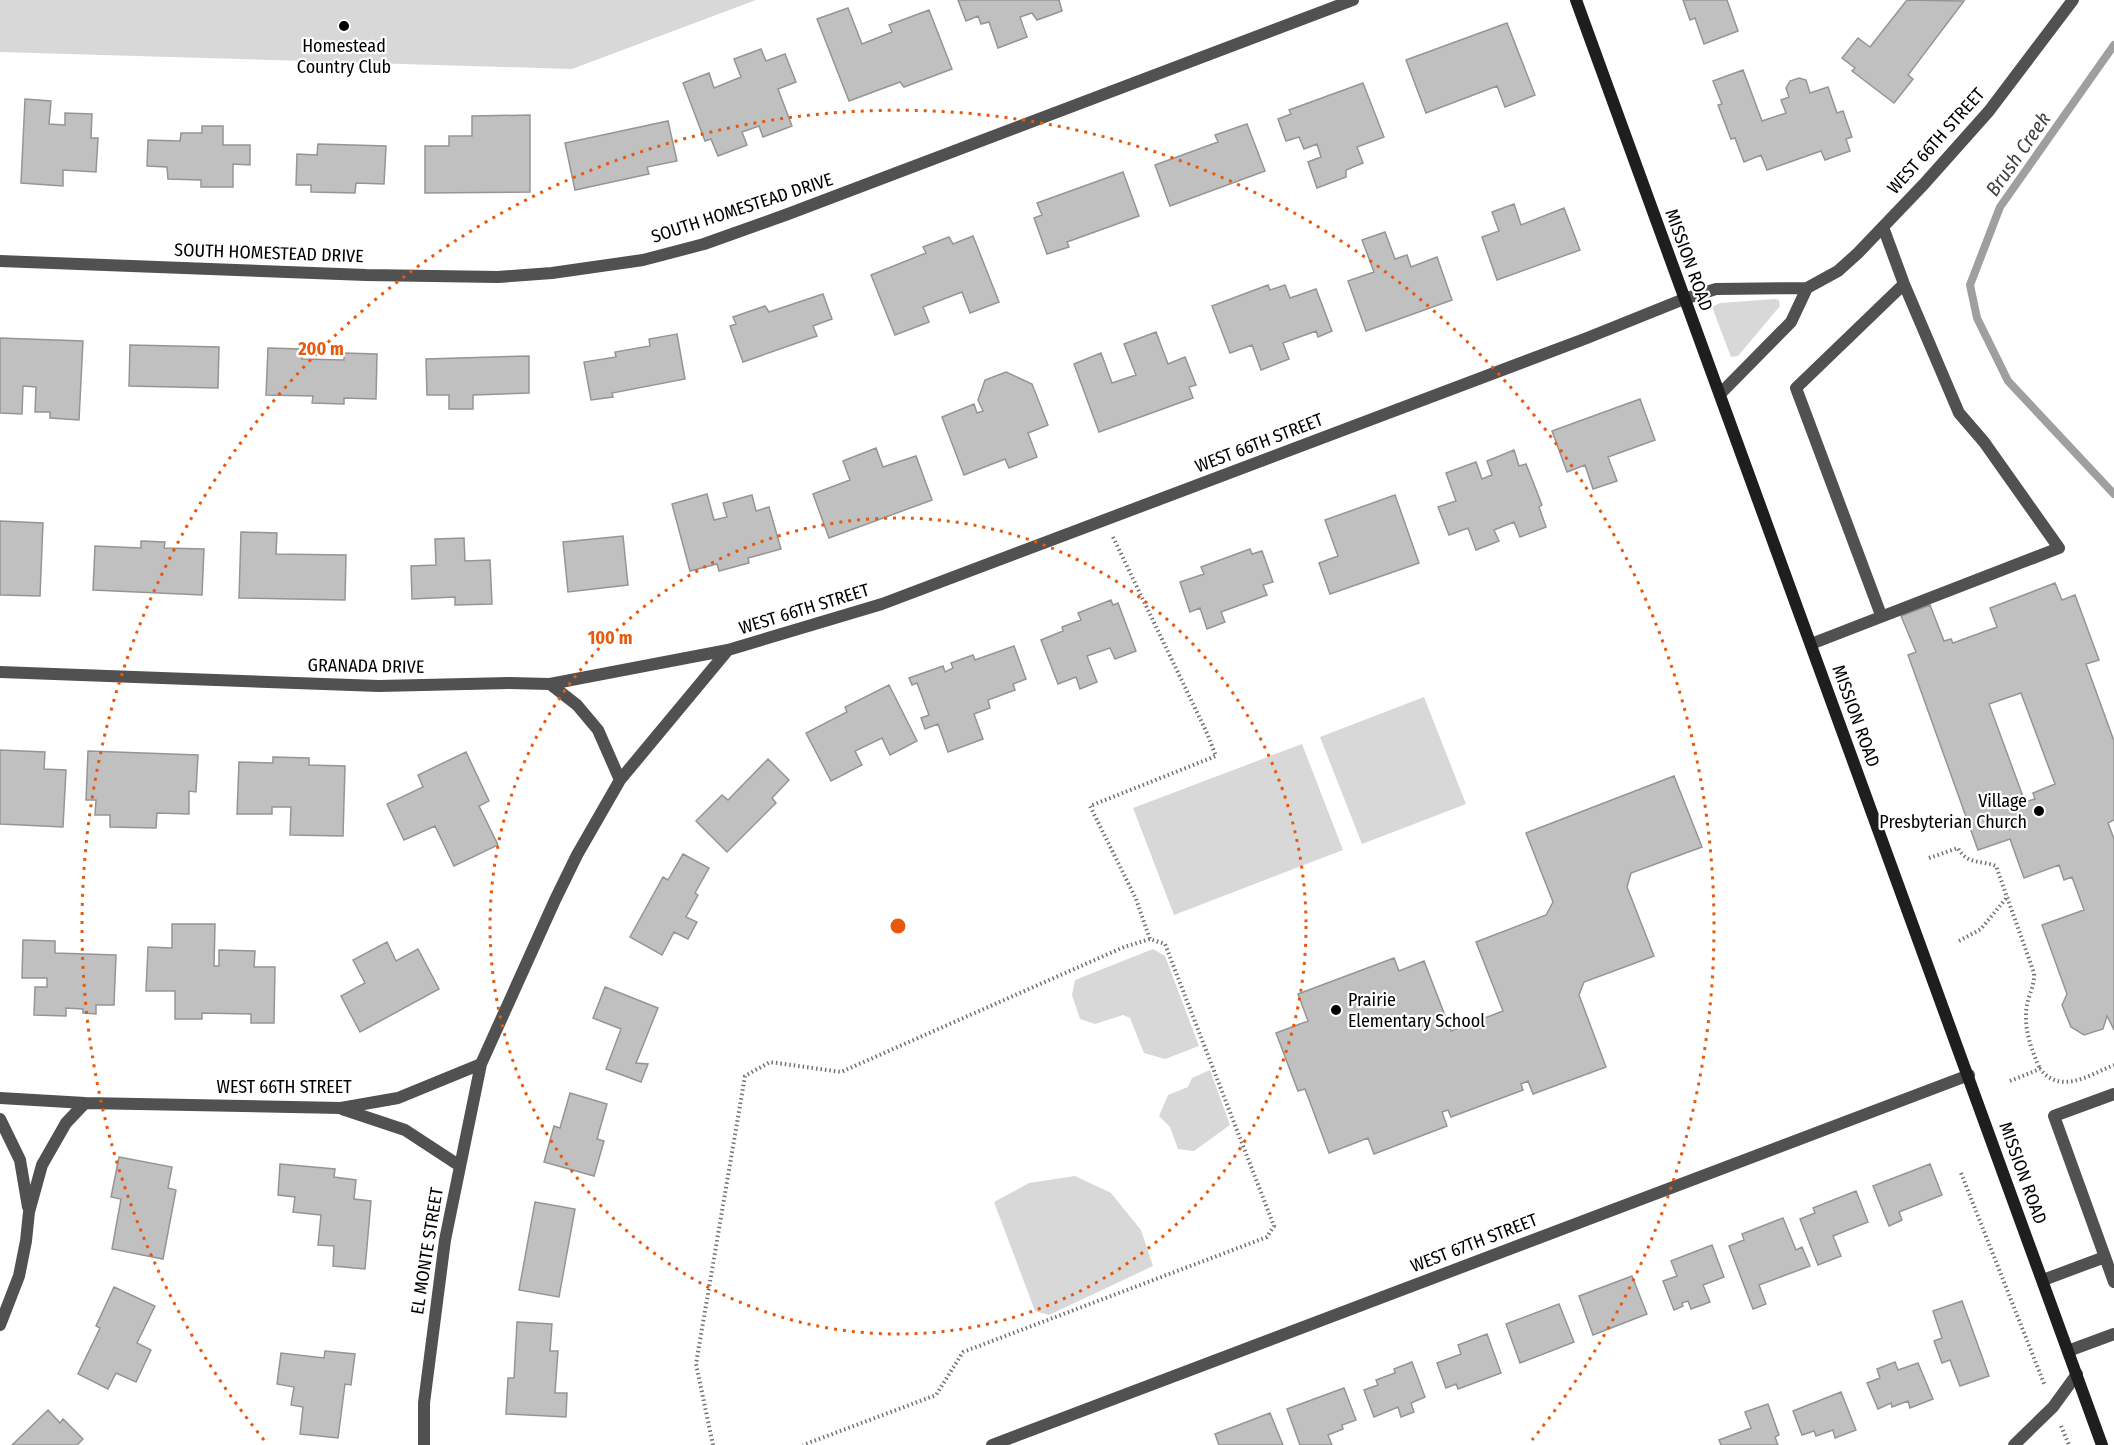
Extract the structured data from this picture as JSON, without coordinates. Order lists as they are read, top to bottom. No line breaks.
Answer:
{"streets":{"main road":["MISSION ROAD"],"street":["WEST 66TH STREET","SOUTH HOMESTEAD DRIVE","GRANADA DRIVE","WEST 67TH STREET","EL MONTE STREET"]},"crossings":[["WEST 66TH STREET","MISSION ROAD"],["WEST 66TH STREET","GRANADA DRIVE"],["WEST 66TH STREET","EL MONTE STREET"],["MISSION ROAD","WEST 67TH STREET"]],"water":["Brush Creek"],"places":["Homestead Country Club","Village Presbyterian Church","Prairie Elementary School"],"rings":["200 m","100 m"]}
